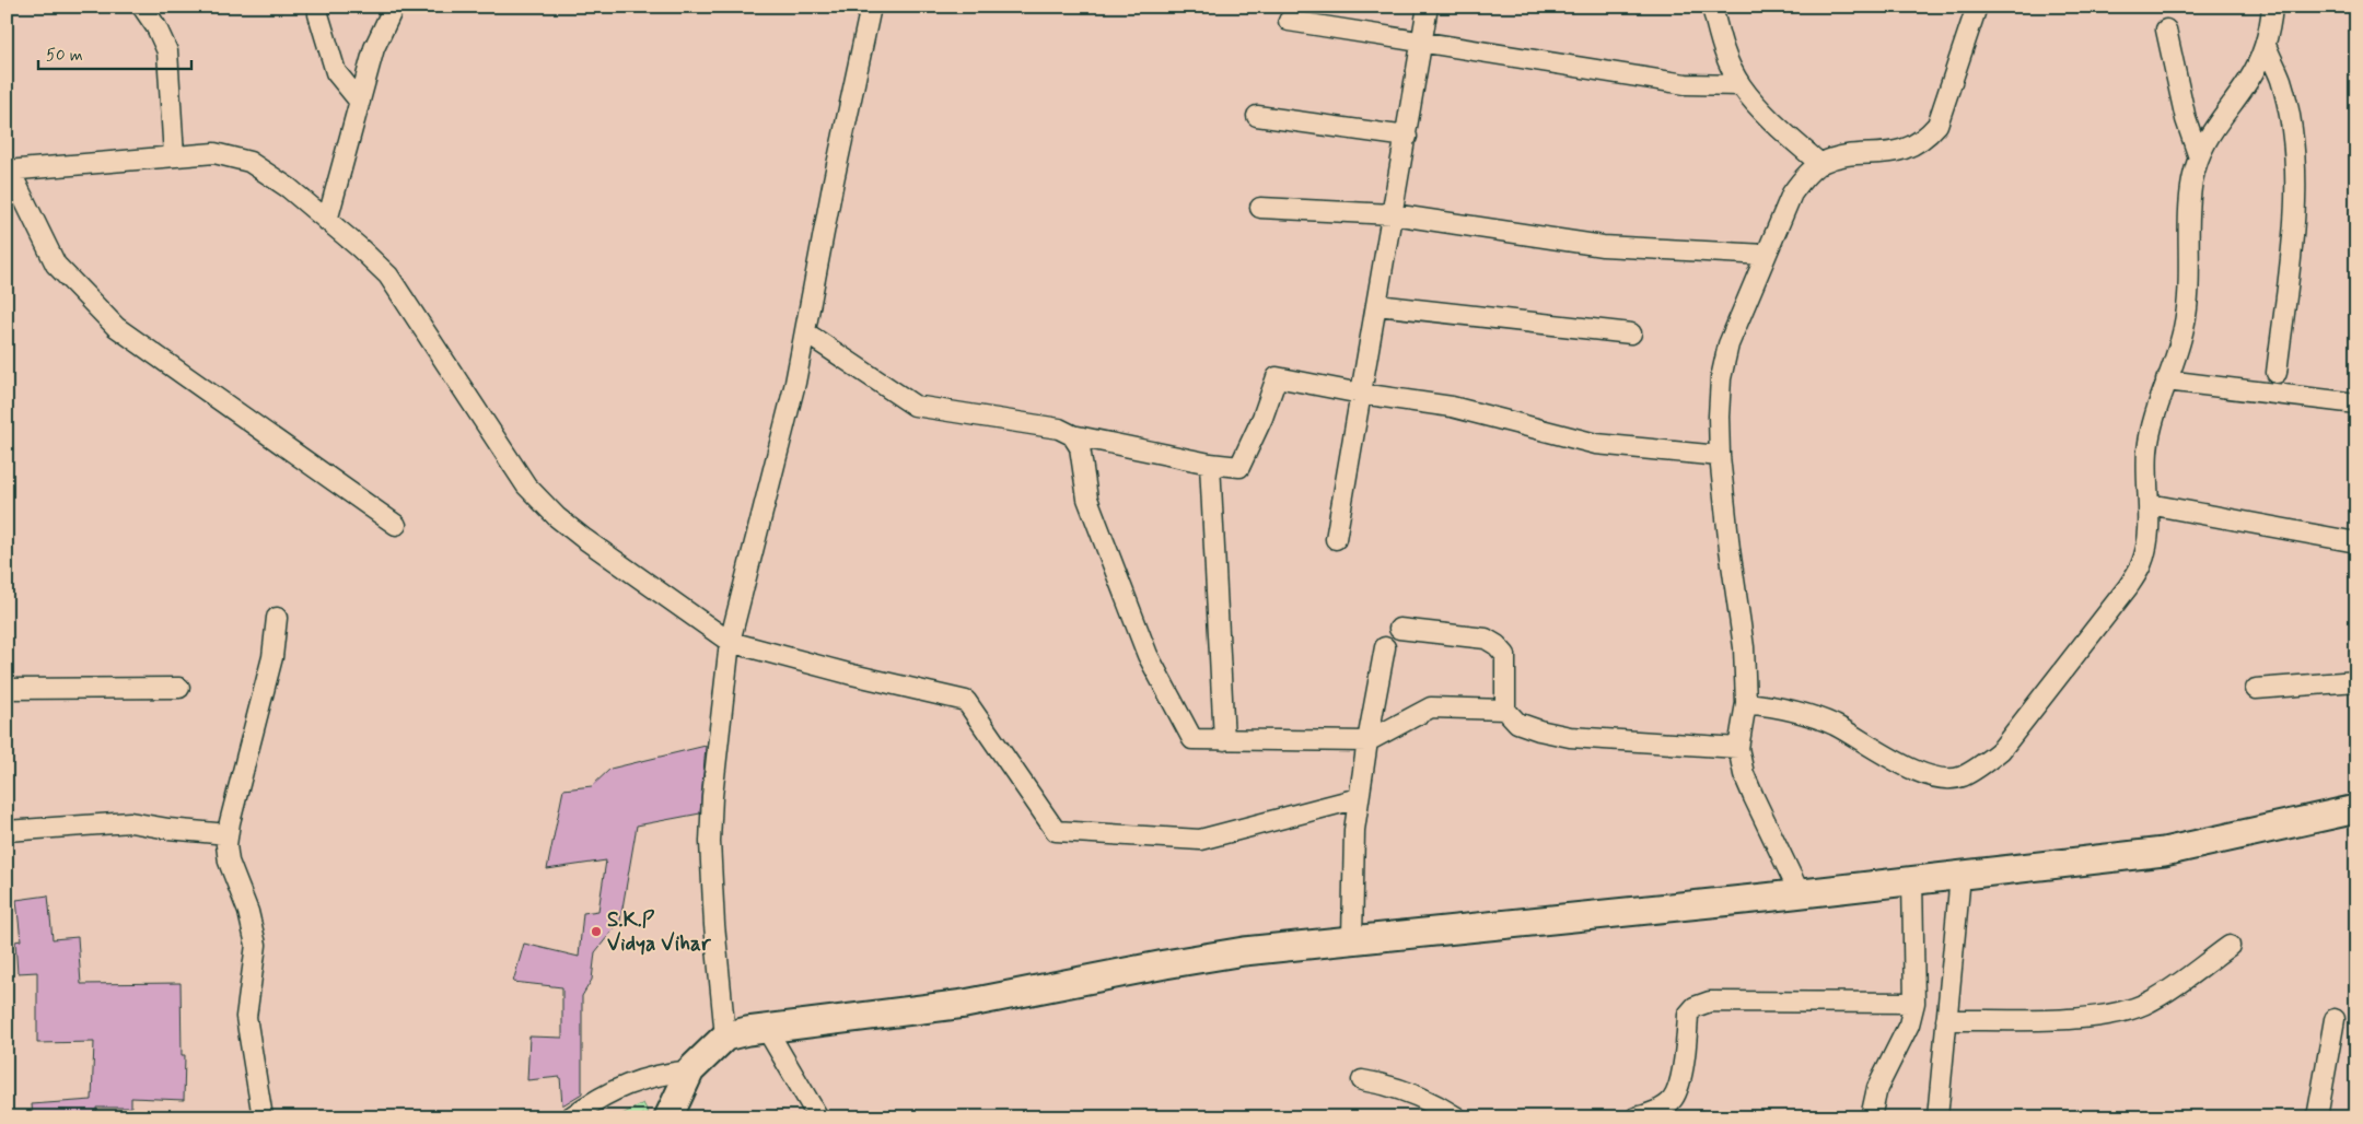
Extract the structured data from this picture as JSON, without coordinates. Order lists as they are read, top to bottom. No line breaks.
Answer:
{"places":["S.K.P Vidya Vihar"],"scale_bar":"50 m"}
